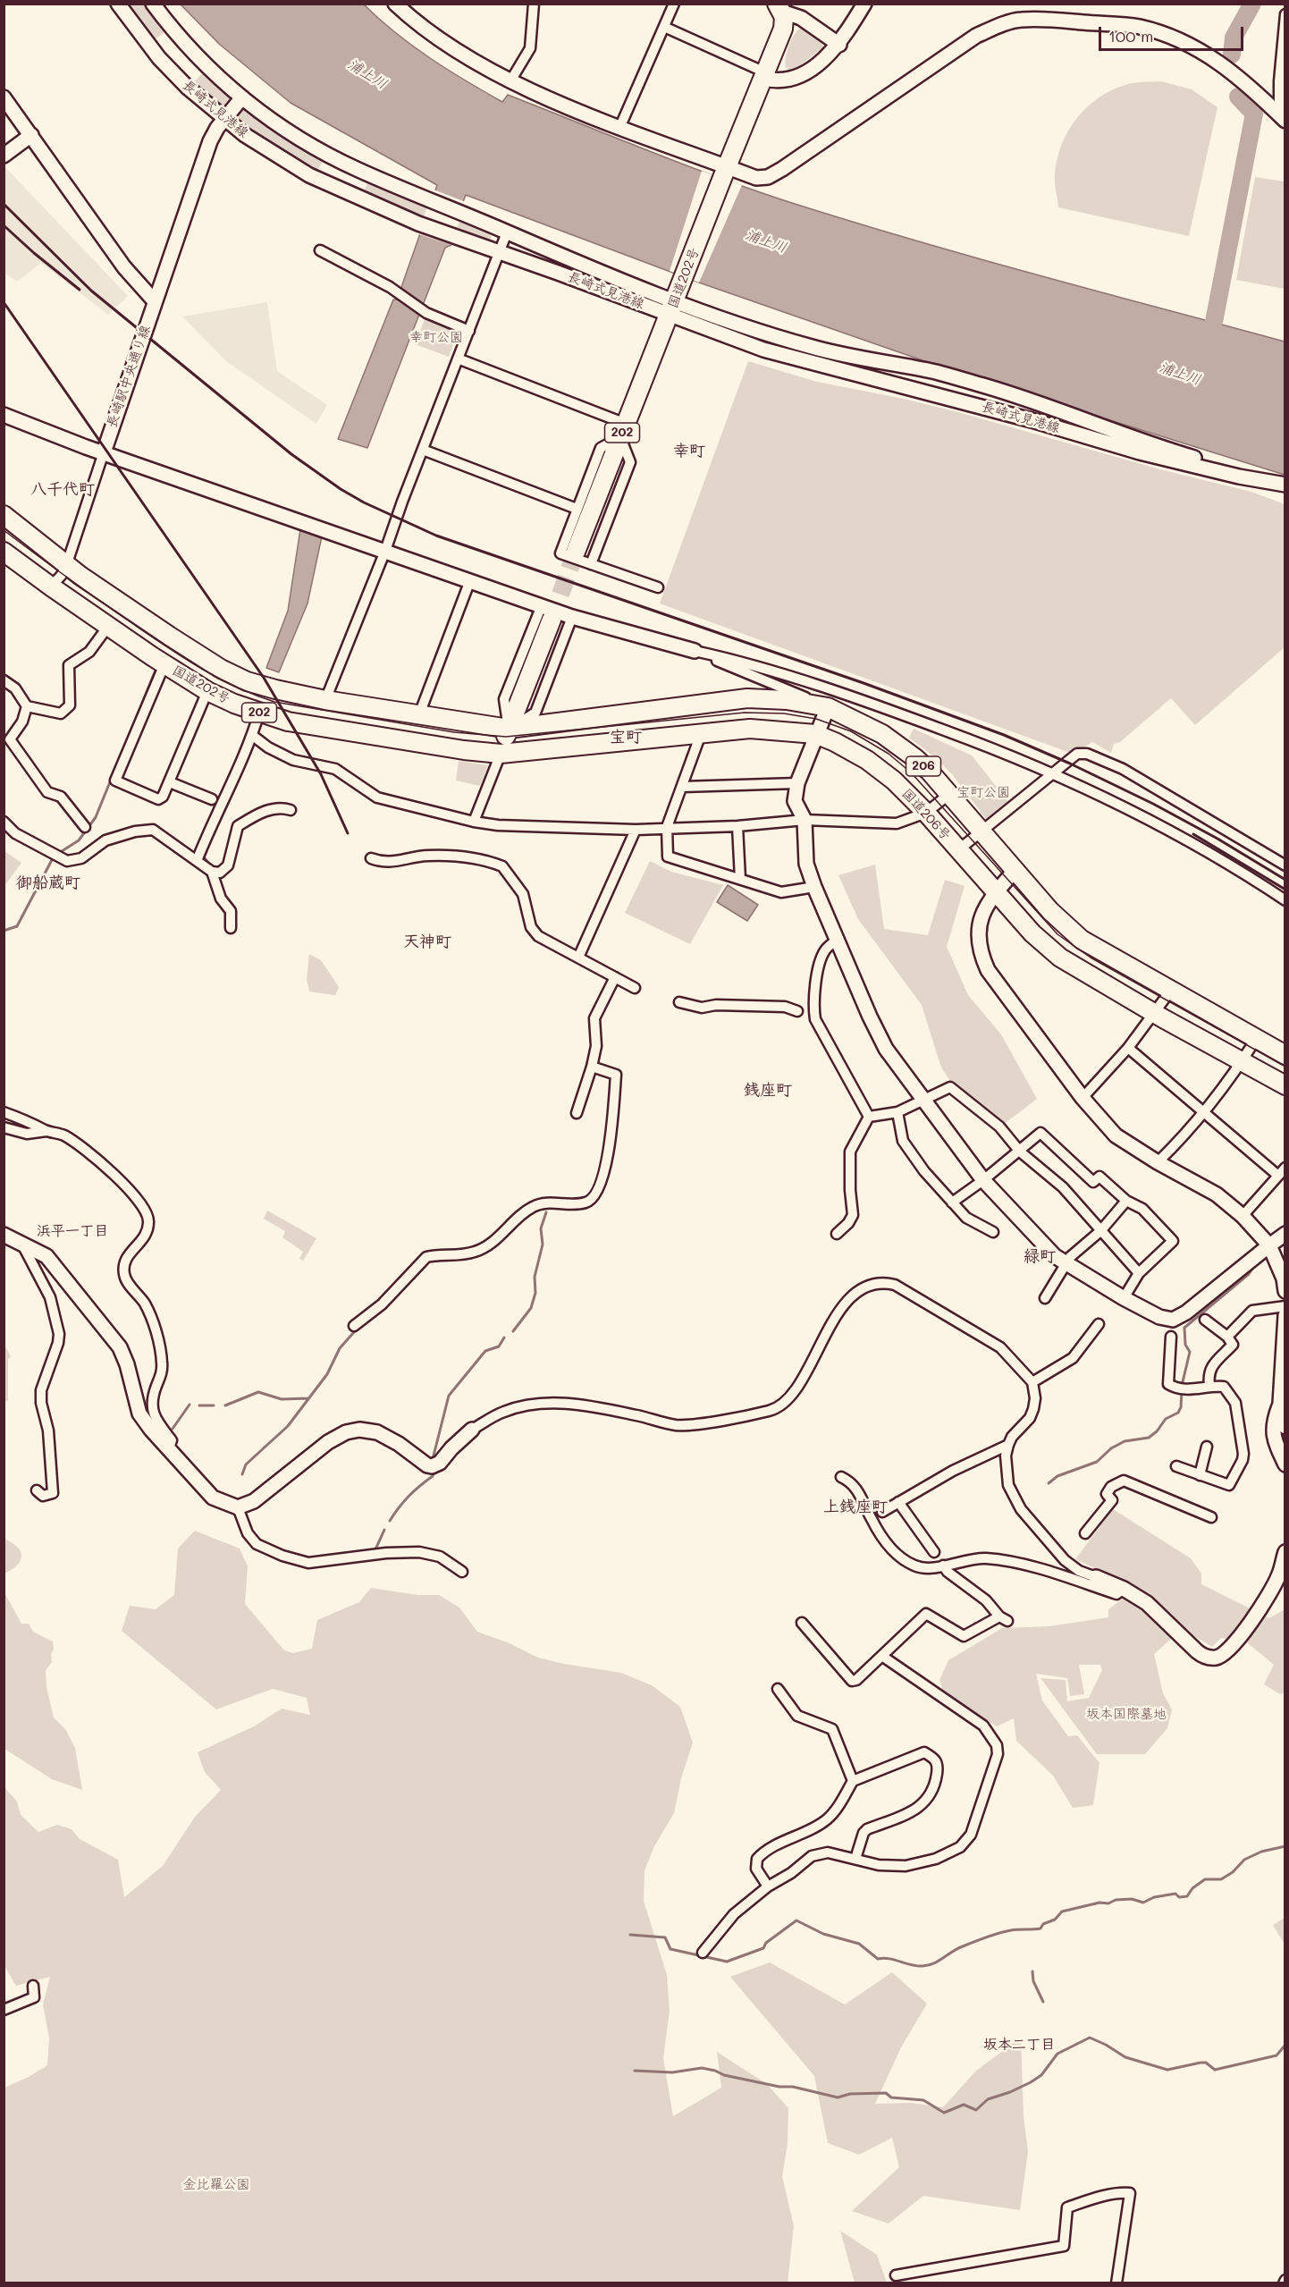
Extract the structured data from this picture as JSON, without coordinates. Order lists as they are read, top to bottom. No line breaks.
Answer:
{"streets":{"highway":["国道202号","202","206","国道206号"],"street":["長崎式見港線","長崎駅中央通り線"]},"crossings":[["長崎式見港線","国道202号"],["長崎式見港線","長崎駅中央通り線"],["国道202号","206"],["国道202号","国道206号"]],"districts":["幸町","八千代町","宝町","御船蔵町","天神町","銭座町","浜平一丁目","緑町","上銭座町","坂本二丁目"],"water":["浦上川"],"parks":["幸町公園","宝町公園","坂本国際墓地","金比羅公園"],"scale_bar":"100 m"}
